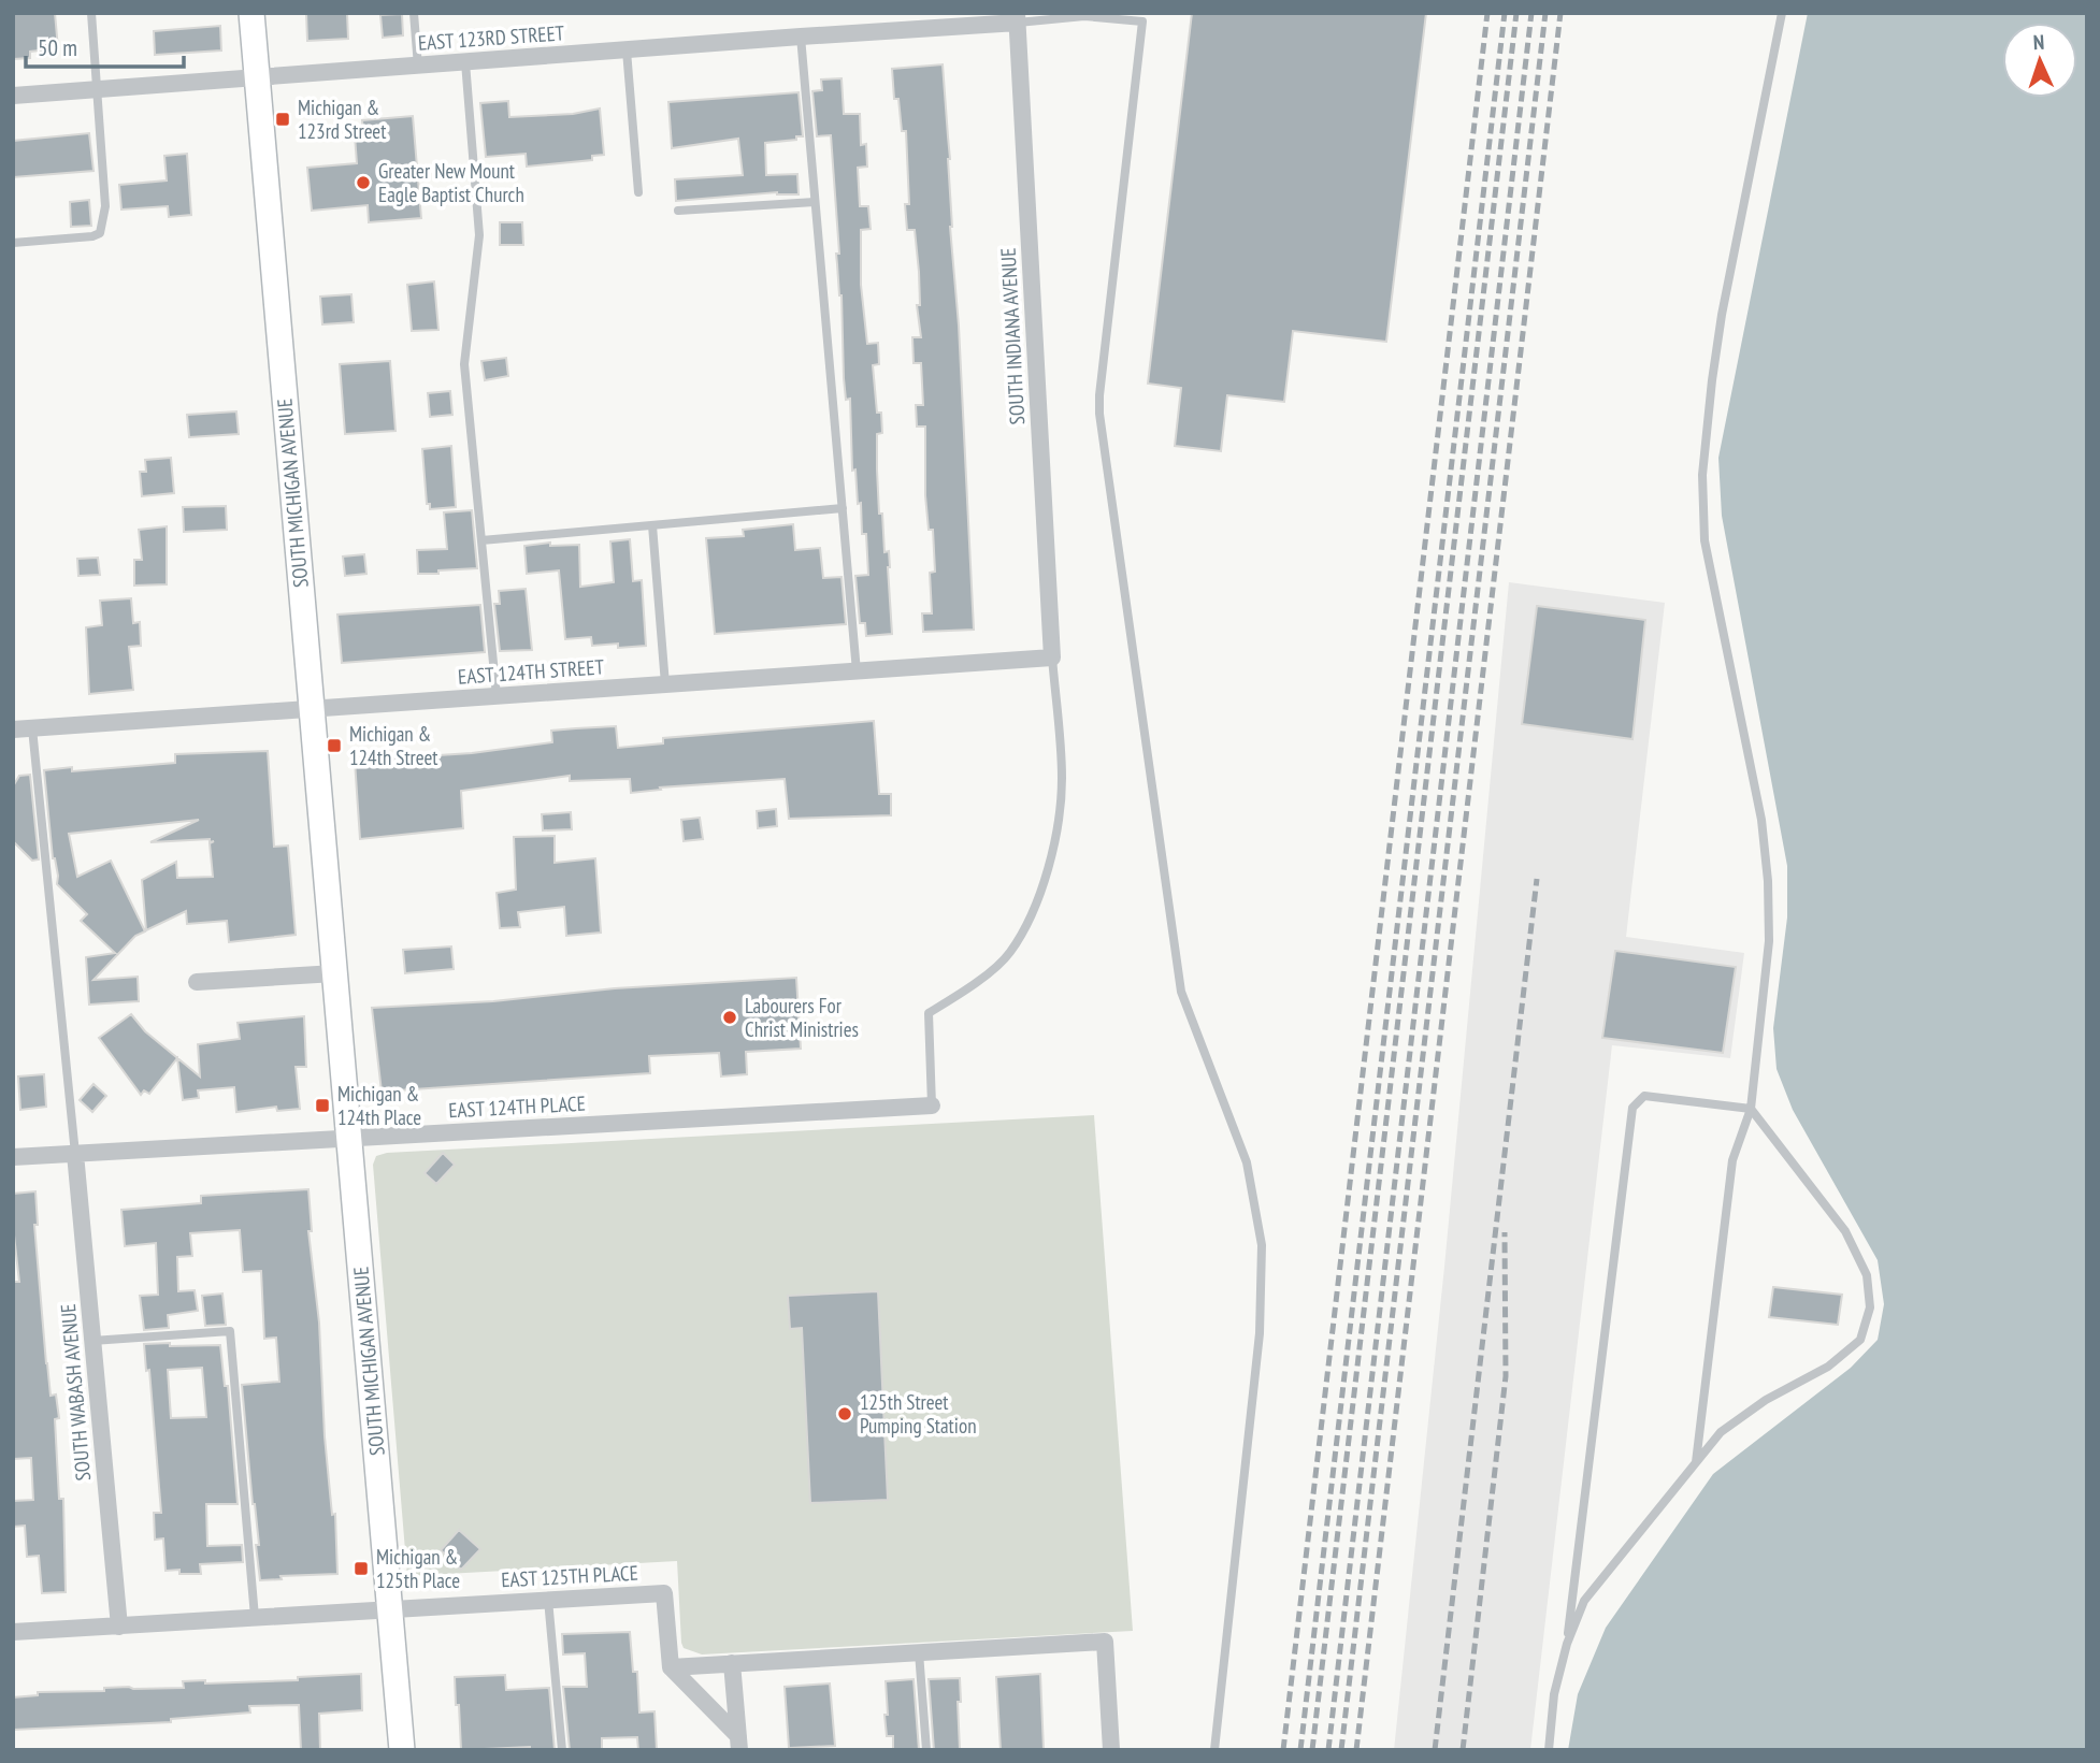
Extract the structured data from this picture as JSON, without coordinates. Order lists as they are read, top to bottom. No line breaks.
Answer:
{"streets":{"main road":["SOUTH MICHIGAN AVENUE"],"street":["EAST 123RD STREET","SOUTH INDIANA AVENUE","EAST 124TH STREET","EAST 124TH PLACE","SOUTH WABASH AVENUE","EAST 125TH PLACE"]},"crossings":[["EAST 123RD STREET","SOUTH INDIANA AVENUE"],["EAST 123RD STREET","SOUTH MICHIGAN AVENUE"],["SOUTH INDIANA AVENUE","EAST 124TH STREET"],["SOUTH MICHIGAN AVENUE","EAST 124TH STREET"],["SOUTH MICHIGAN AVENUE","EAST 124TH PLACE"],["SOUTH MICHIGAN AVENUE","EAST 125TH PLACE"],["EAST 124TH PLACE","SOUTH WABASH AVENUE"],["SOUTH WABASH AVENUE","EAST 125TH PLACE"]],"places":{"transit":["Michigan & 123rd Street","Michigan & 124th Street","Michigan & 124th Place","Michigan & 125th Place"],"other":["Greater New Mount Eagle Baptist Church","Labourers For Christ Ministries","125th Street Pumping Station"]},"scale_bar":"50 m","north":"top"}
